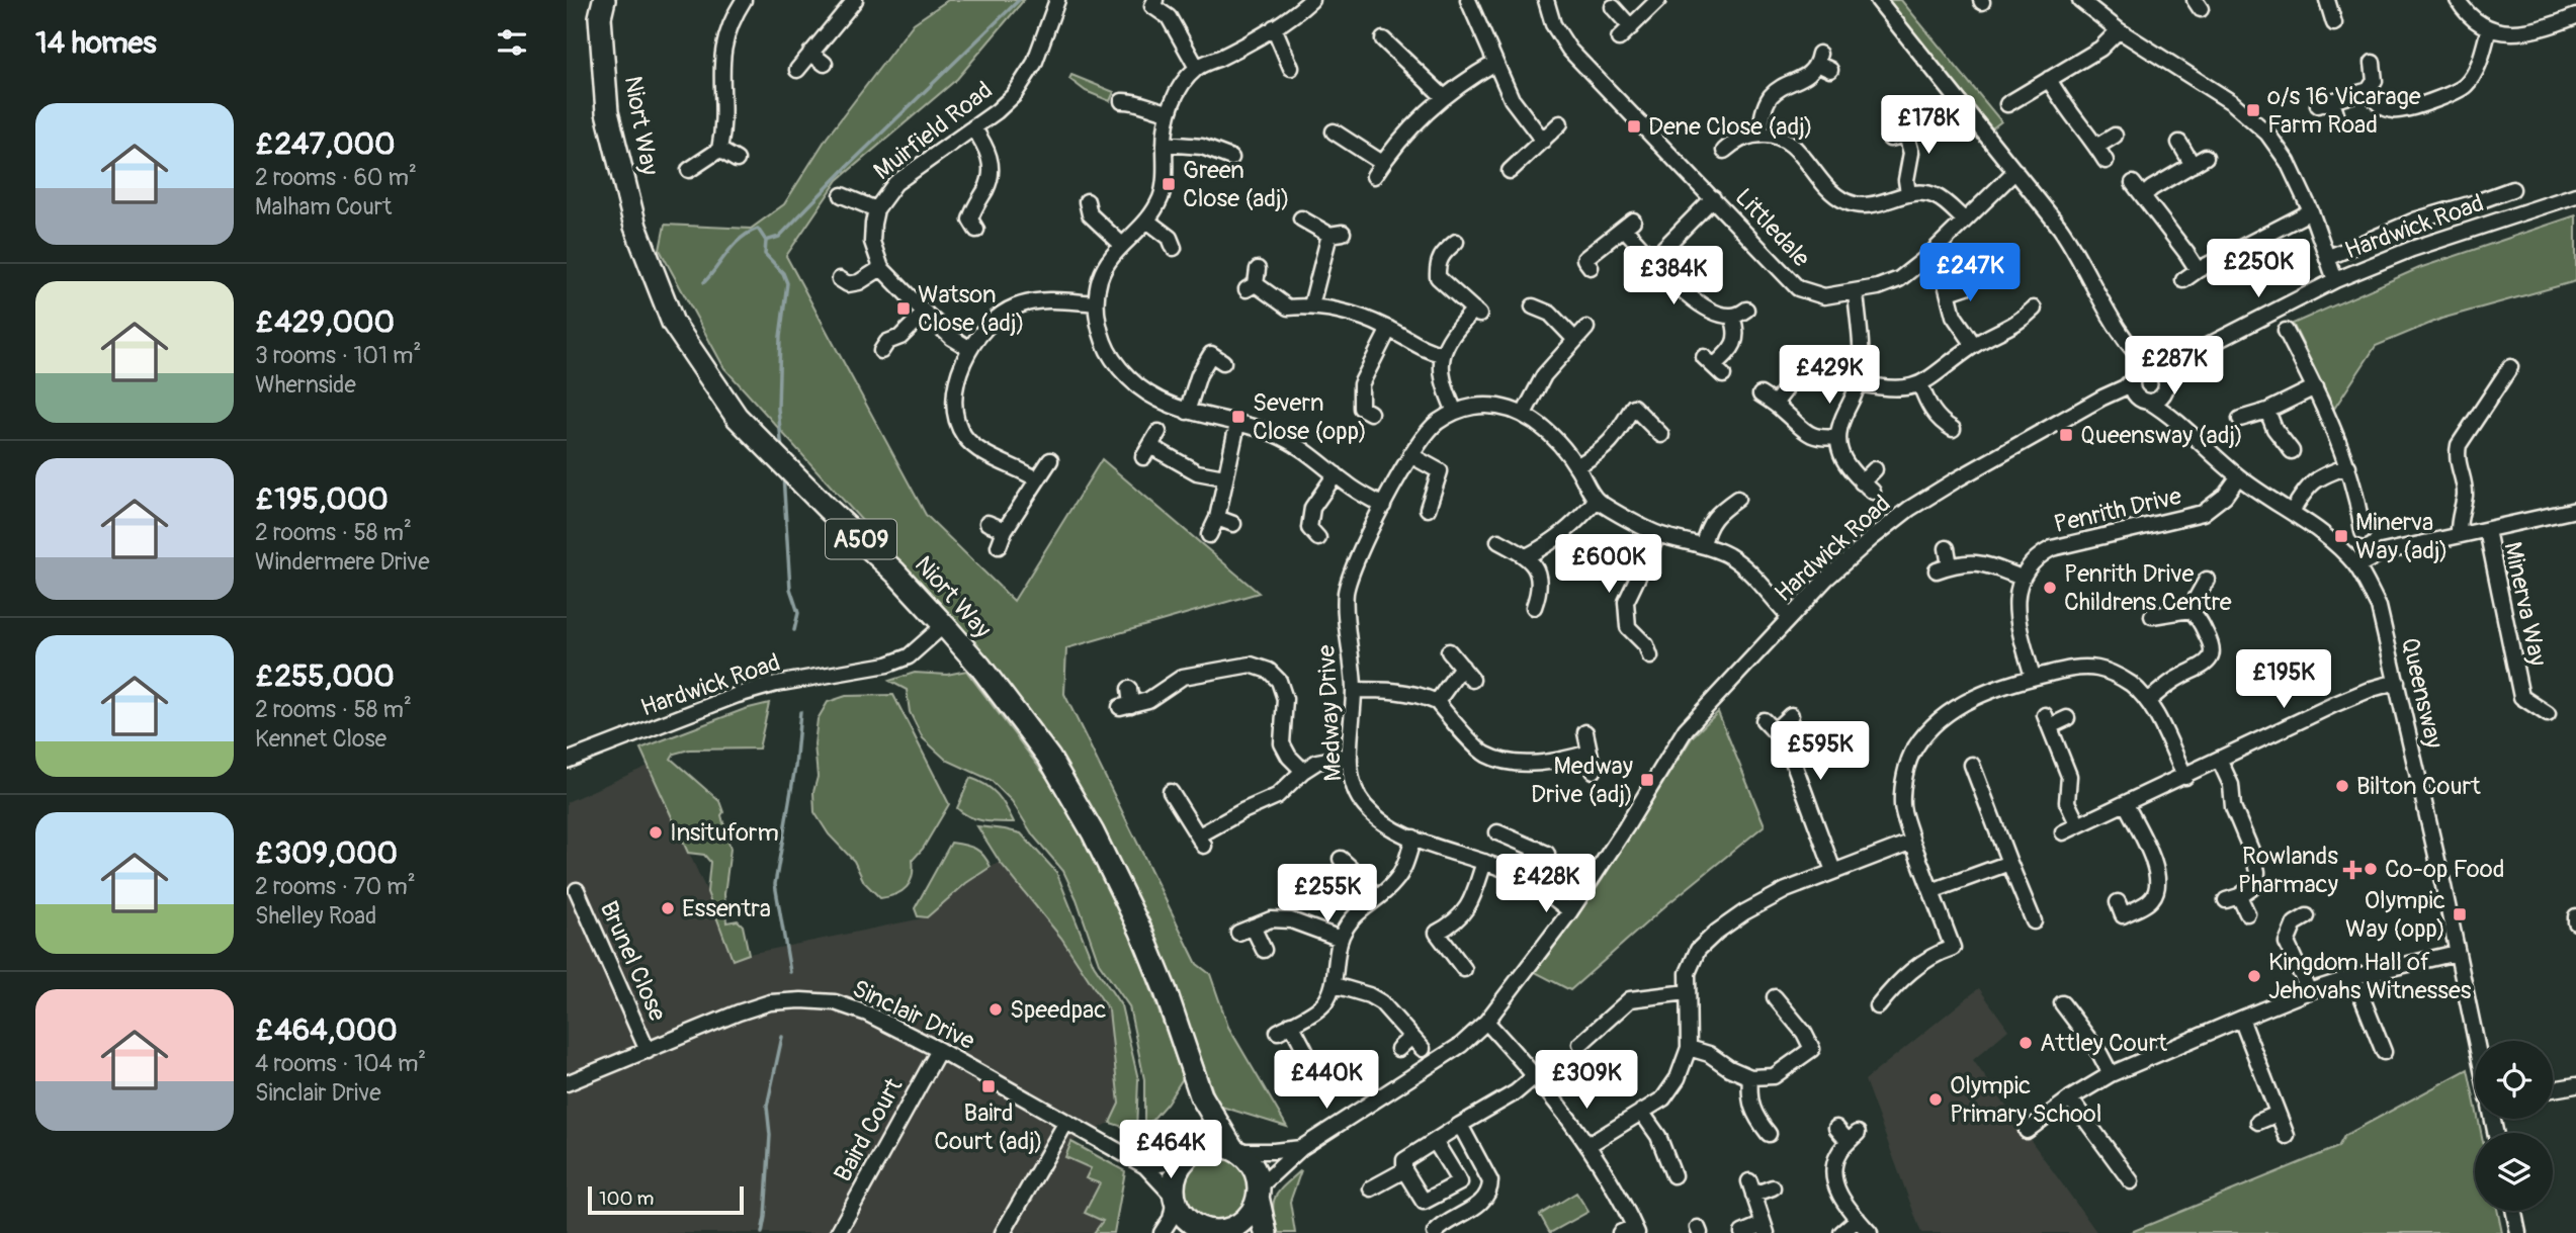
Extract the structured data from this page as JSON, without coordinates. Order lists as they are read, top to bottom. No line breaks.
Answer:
{"streets":{"highway":["Niort Way","A509"],"street":["Muirfield Road","Hardwick Road","Littledale","Penrith Drive","Minerva Way","Queensway","Medway Drive","Brunel Close","Sinclair Drive","Baird Court"]},"crossings":[["Niort Way","Hardwick Road"],["Niort Way","Sinclair Drive"],["Hardwick Road","Queensway"],["Hardwick Road","Medway Drive"],["Hardwick Road","Sinclair Drive"],["Penrith Drive","Queensway"],["Minerva Way","Queensway"],["Brunel Close","Sinclair Drive"],["Sinclair Drive","Baird Court"]],"places":{"transit":["o/s 16 Vicarage Farm Road","Dene Close (adj)","Green Close (adj)","Watson Close (adj)","Severn Close (opp)","Queensway (adj)","Minerva Way (adj)","Medway Drive (adj)","Olympic Way (opp)","Baird Court (adj)"],"other":["Penrith Drive Childrens Centre","Bilton Court","Insituform","Co-op Food","Essentra","Kingdom Hall of Jehovahs Witnesses","Speedpac","Attley Court","Olympic Primary School"],"health":["Rowlands Pharmacy"]},"scale_bar":"100 m","page":{"heading":"14 homes","list":[{"name":"£247,000","note":"2 rooms · 60 m² · Malham Court"},{"name":"£429,000","note":"3 rooms · 101 m² · Whernside"},{"name":"£195,000","note":"2 rooms · 58 m² · Windermere Drive"},{"name":"£255,000","note":"2 rooms · 58 m² · Kennet Close"},{"name":"£309,000","note":"2 rooms · 70 m² · Shelley Road"},{"name":"£464,000","note":"4 rooms · 104 m² · Sinclair Drive"}],"price":["£178K","£250K","£247K","£384K","£287K","£429K","£600K","£195K","£595K","£428K","£255K","£440K","£309K","£464K"],"scale":"100 m"}}
